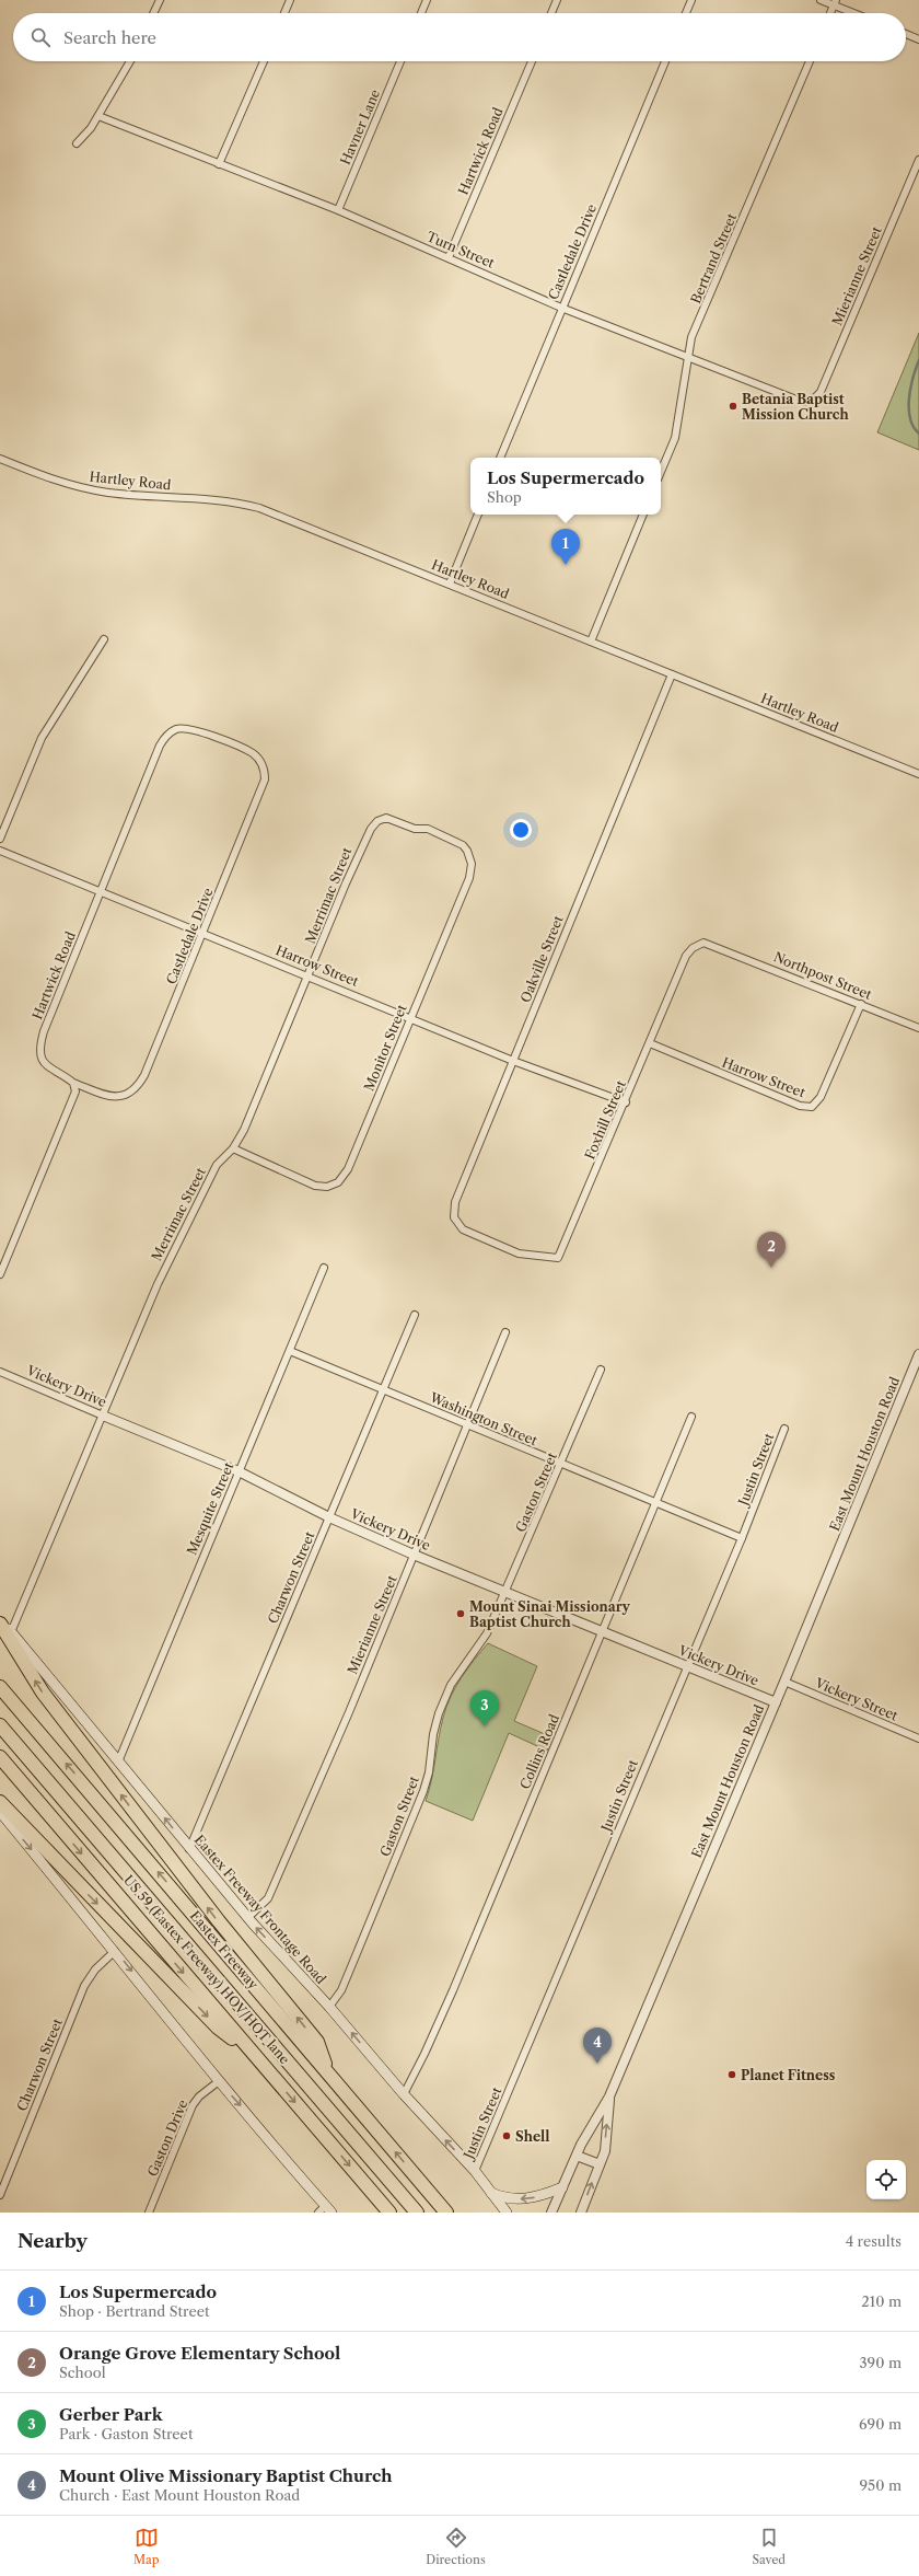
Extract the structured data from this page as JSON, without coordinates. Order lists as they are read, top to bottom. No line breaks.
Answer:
{"streets":{"highway":["Eastex Freeway","US 59 (Eastex Freeway) HOV/HOT lane"],"main road":["Eastex Freeway Frontage Road"],"street":["Havner Lane","Hartwick Road","Turn Street","Castledale Drive","Bertrand Street","Mierianne Street","Hartley Road","Merrimac Street","Oakville Street","Harrow Street","Northpost Street","Monitor Street","Foxhill Street","Vickery Drive","Washington Street","East Mount Houston Road","Justin Street","Gaston Street","Mesquite Street","Charwon Street","Vickery Street","Collins Road","Gaston Drive"]},"crossings":[["Havner Lane","Turn Street"],["Hartwick Road","Turn Street"],["Hartwick Road","Castledale Drive"],["Hartwick Road","Harrow Street"],["Turn Street","Castledale Drive"],["Turn Street","Bertrand Street"],["Turn Street","Mierianne Street"],["Castledale Drive","Harrow Street"],["Mierianne Street","Vickery Drive"],["Mierianne Street","Washington Street"],["Mierianne Street","Eastex Freeway Frontage Road"],["Hartley Road","Oakville Street"],["Merrimac Street","Harrow Street"],["Merrimac Street","Monitor Street"],["Merrimac Street","Vickery Drive"],["Merrimac Street","Eastex Freeway Frontage Road"],["Oakville Street","Harrow Street"],["Oakville Street","Foxhill Street"],["Harrow Street","Northpost Street"],["Harrow Street","Monitor Street"],["Harrow Street","Foxhill Street"],["Northpost Street","Foxhill Street"],["Vickery Drive","East Mount Houston Road"],["Vickery Drive","Justin Street"],["Vickery Drive","Gaston Street"],["Vickery Drive","Mesquite Street"],["Vickery Drive","Charwon Street"],["Vickery Drive","Collins Road"],["Washington Street","Justin Street"],["Washington Street","Gaston Street"],["Washington Street","Mesquite Street"],["Washington Street","Charwon Street"],["Washington Street","Collins Road"],["East Mount Houston Road","Vickery Street"],["Justin Street","Eastex Freeway Frontage Road"],["Gaston Street","Eastex Freeway Frontage Road"],["Mesquite Street","Eastex Freeway Frontage Road"],["Charwon Street","Eastex Freeway Frontage Road"],["Collins Road","Eastex Freeway Frontage Road"]],"one_way":["Eastex Freeway Frontage Road"],"places":["Betania Baptist Mission Church","Mount Sinai Missionary Baptist Church","Planet Fitness","Shell"],"page":{"search":"Search here","popup":["Los Supermercado","Shop"],"pins":["1","2","3","4"],"heading":["Nearby","4 results"],"list":[{"mark":"1","name":"Los Supermercado","note":"Shop · Bertrand Street","value":"210 m"},{"mark":"2","name":"Orange Grove Elementary School","note":"School","value":"390 m"},{"mark":"3","name":"Gerber Park","note":"Park · Gaston Street","value":"690 m"},{"mark":"4","name":"Mount Olive Missionary Baptist Church","note":"Church · East Mount Houston Road","value":"950 m"}],"nav":["Map","Directions","Saved"]}}
